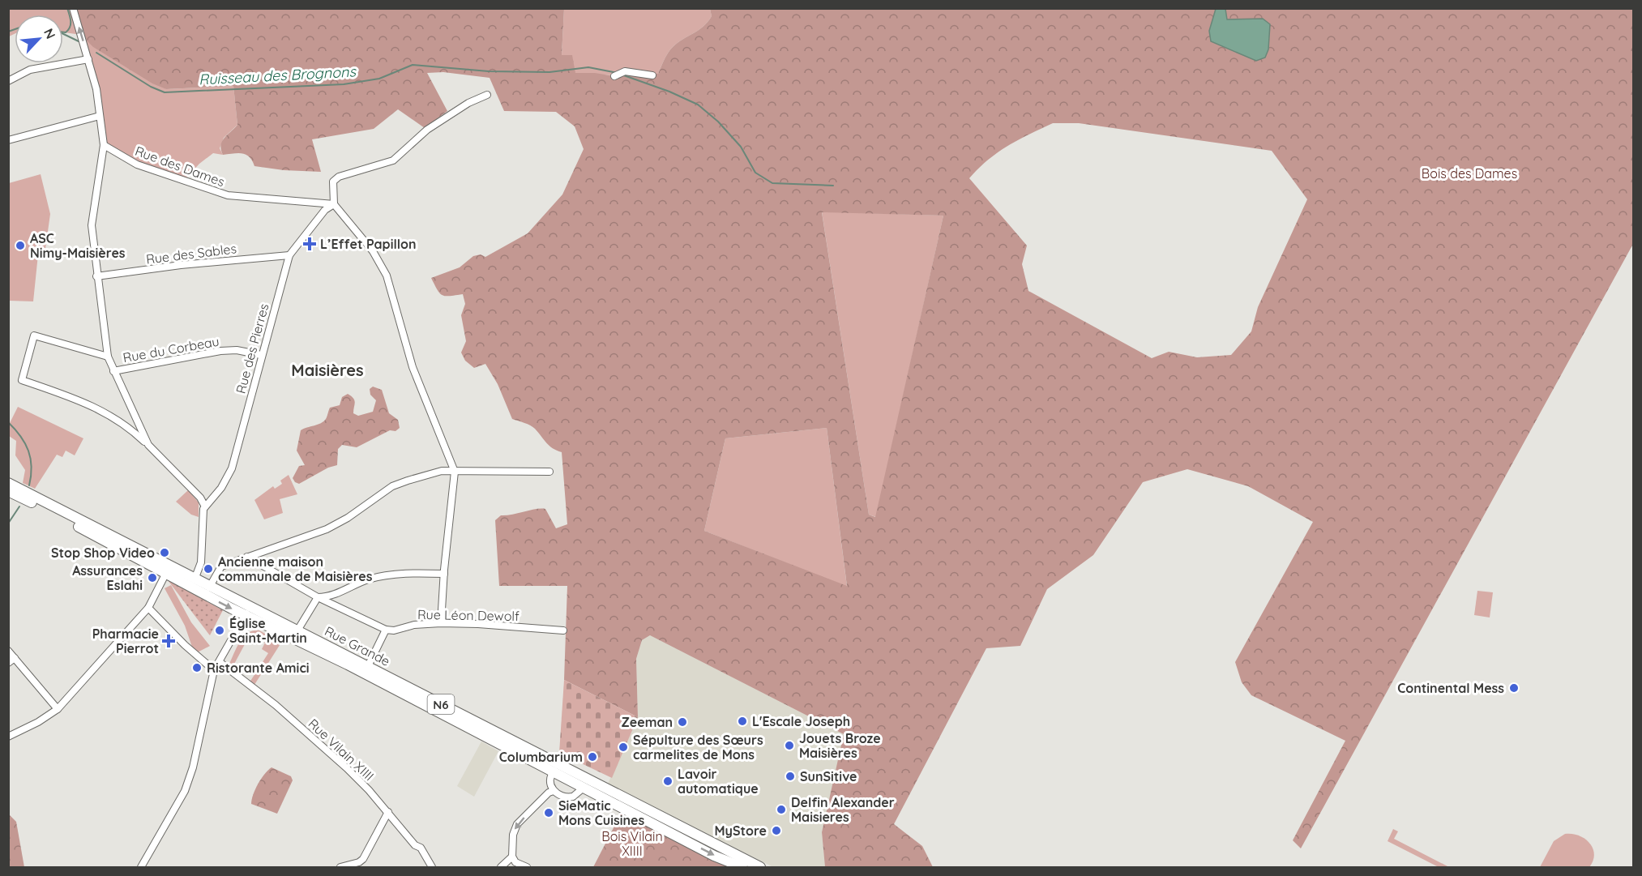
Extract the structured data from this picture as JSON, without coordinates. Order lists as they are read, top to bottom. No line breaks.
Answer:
{"streets":{"main road":["Rue Grande","N6"],"street":["Rue des Dames","Rue des Sables","Rue des Pierres","Rue du Corbeau","Rue Léon Dewolf","Rue Vilain XIIII"]},"crossings":[["Rue des Dames","Rue des Pierres"],["Rue des Sables","Rue des Pierres"],["Rue des Pierres","Rue du Corbeau"]],"districts":["Maisières"],"water":["Ruisseau des Brognons"],"parks":["Bois des Dames","Bois Vilain XIIII"],"places":{"health":["L’Effet Papillon","Pharmacie Pierrot"],"other":["ASC Nimy-Maisières","Stop Shop Video","Ancienne maison communale de Maisières","Assurances Eslahi","Église Saint-Martin","Ristorante Amici","Continental Mess","L'Escale Joseph","Zeeman","Jouets Broze Maisières","Sépulture des Sœurs carmelites de Mons","Columbarium","SunSitive","Lavoir automatique","Delfin Alexander Maisieres","SieMatic Mons Cuisines","MyStore"]},"north":"top right"}
